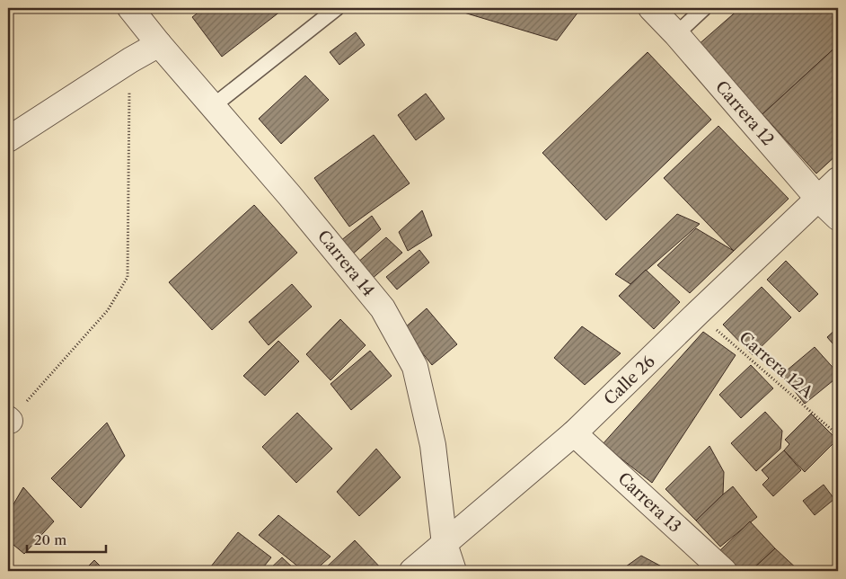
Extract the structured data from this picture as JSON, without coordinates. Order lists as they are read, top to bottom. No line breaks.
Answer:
{"streets":{"street":["Carrera 12","Carrera 14","Calle 26","Carrera 13"],"path":["Carrera 12A"]},"crossings":[["Carrera 12","Calle 26"],["Carrera 14","Calle 26"],["Carrera 12A","Calle 26"],["Calle 26","Carrera 13"]],"scale_bar":"20 m"}
